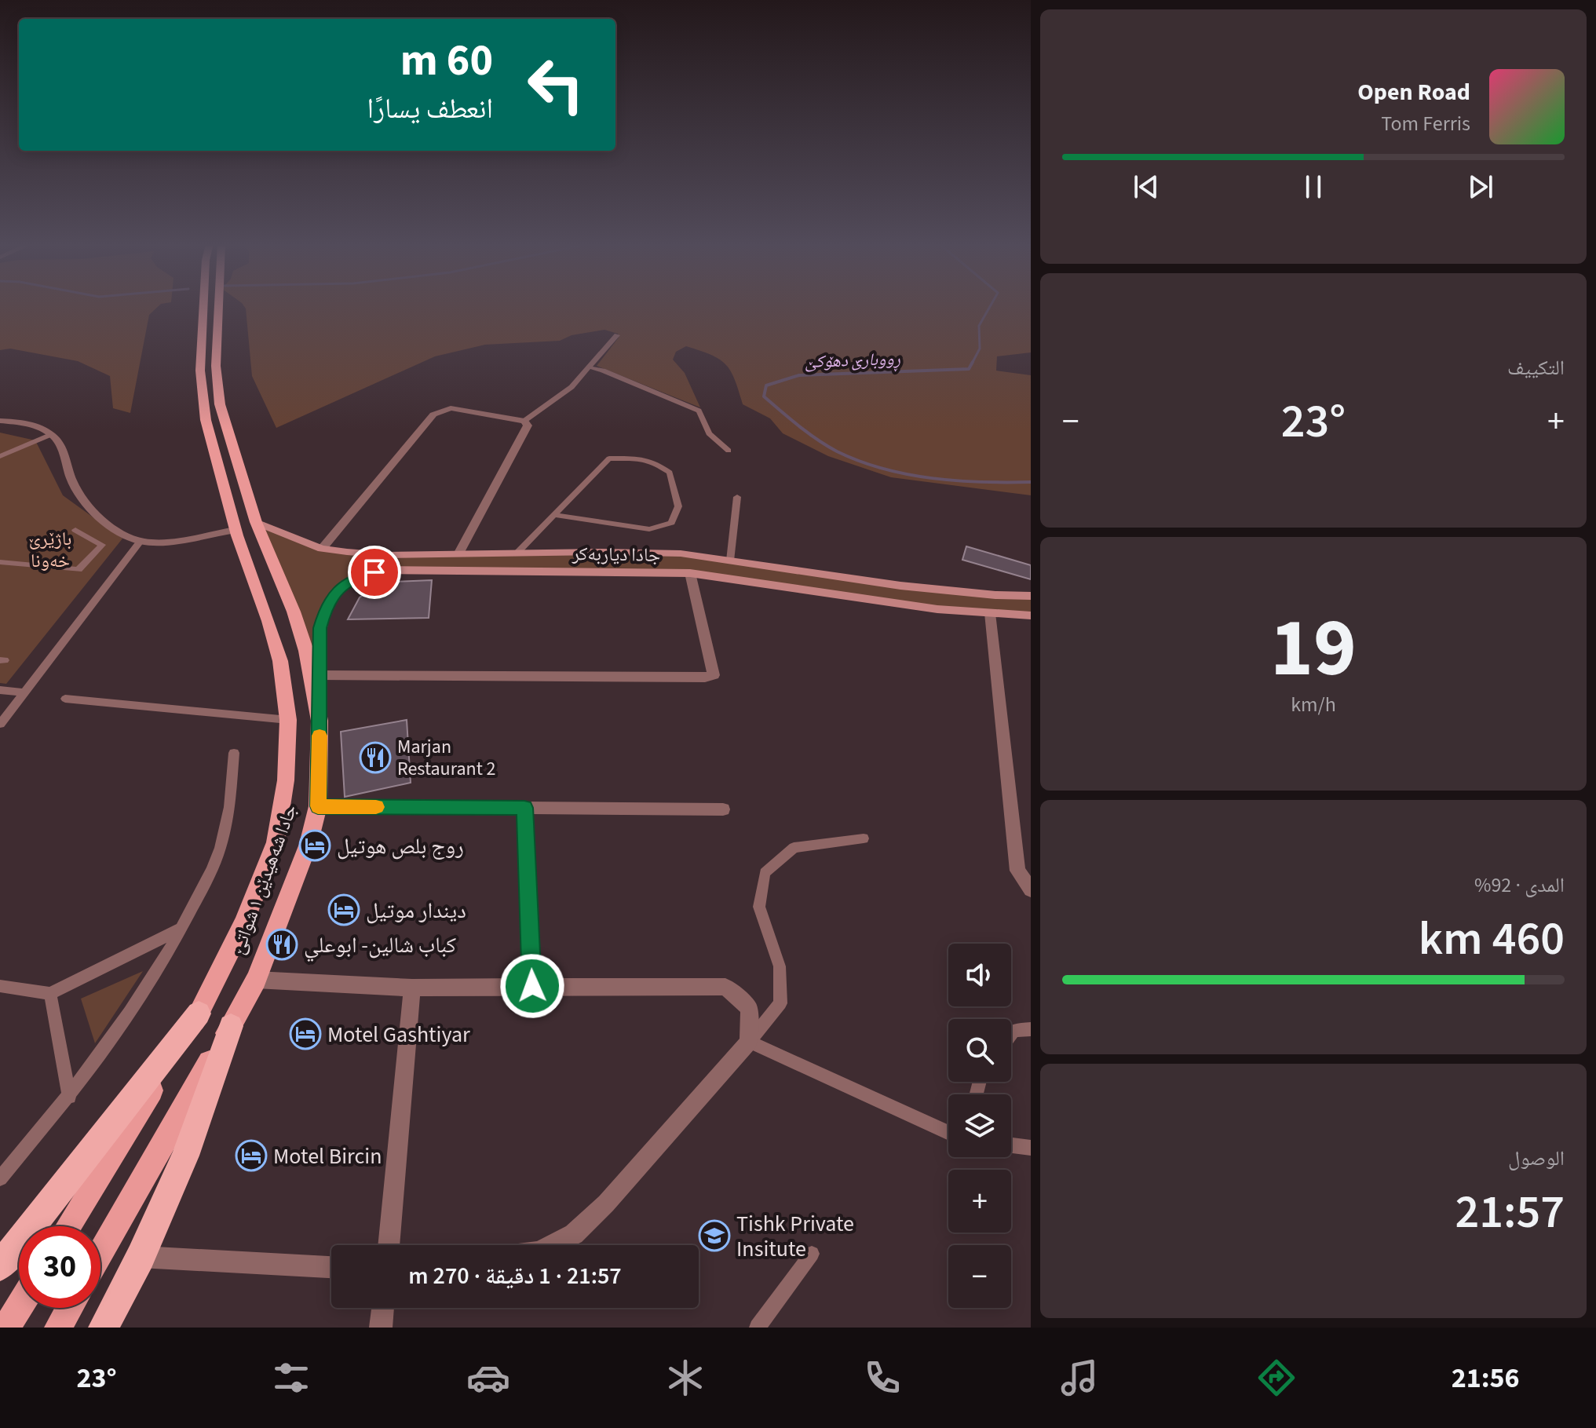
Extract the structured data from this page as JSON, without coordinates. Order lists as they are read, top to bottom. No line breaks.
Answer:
{"streets":{"main road":["جادا دیاربه‌كر","جادا شەهیدێن ١ شواتێ"]},"crossings":[["جادا دیاربه‌كر","جادا شەهیدێن ١ شواتێ"]],"water":["ڕووبارێ دهۆكێ"],"parks":["باژێرێ خه‌ونا"],"places":{"restaurant":["Marjan Restaurant 2","كباب شالين- ابوعلي"],"hotel":["روج بلص هوتيل","ديندار موتيل","Motel Gashtiyar","Motel Bircin"],"school or university":["Tishk Private Insitute"]},"page":{"turn":["60 m","انعطف يسارًا"],"song":["Open Road","Tom Ferris"],"tile":["التكييف",["19","km/h"],["المدى · 92%","460 km"],["الوصول","21:57"]],"heat":["−","23°","+"],"map_buttons":["+","−"],"limit":"30","trip":"21:57 · 1 دقيقة · 270 m","tabs":["21:56","23°"]}}
